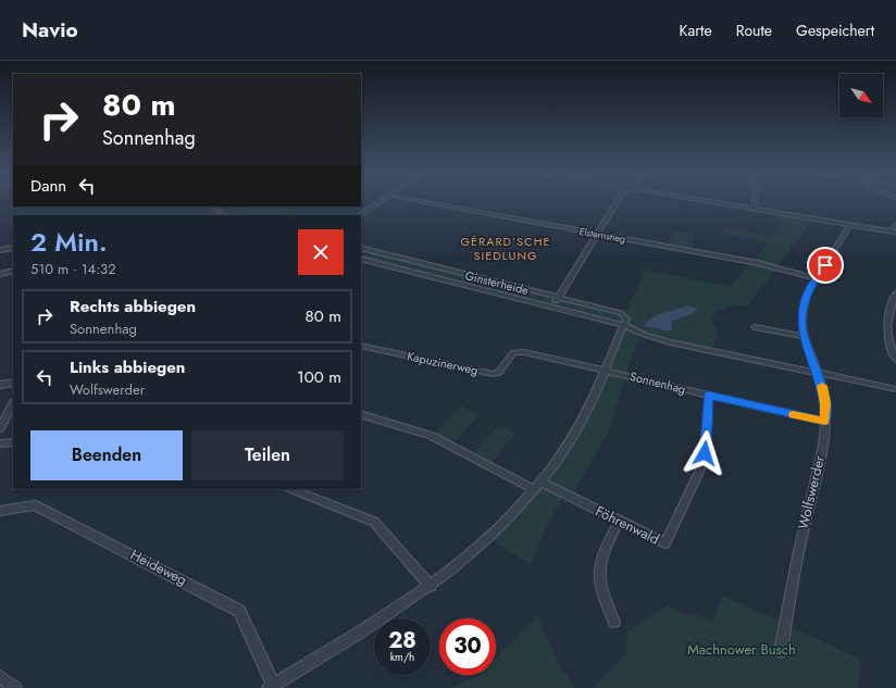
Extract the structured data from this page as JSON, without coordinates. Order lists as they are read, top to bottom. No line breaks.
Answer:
{"streets":{"street":["Elsternstieg","Ginsterheide","Kapuzinerweg","Sonnenhag","Wolfswerder","Föhrenwald","Heideweg"]},"crossings":[["Elsternstieg","Wolfswerder"],["Ginsterheide","Wolfswerder"],["Kapuzinerweg","Sonnenhag"],["Sonnenhag","Wolfswerder"],["Sonnenhag","Föhrenwald"]],"districts":["GÉRARD’SCHE SIEDLUNG"],"parks":["Machnower Busch"],"north":"bottom right","page":{"header":"Navio","nav":["Karte","Route","Gespeichert"],"turn":["80 m","Sonnenhag"],"then":"Dann","heading":["2 Min.","510 m · 14:32"],"list":[{"name":"Rechts abbiegen","note":"Sonnenhag","value":"80 m"},{"name":"Links abbiegen","note":"Wolfswerder","value":"100 m"}],"buttons":["Beenden","Teilen"],"speed":"28 km/h","limit":"30"}}
